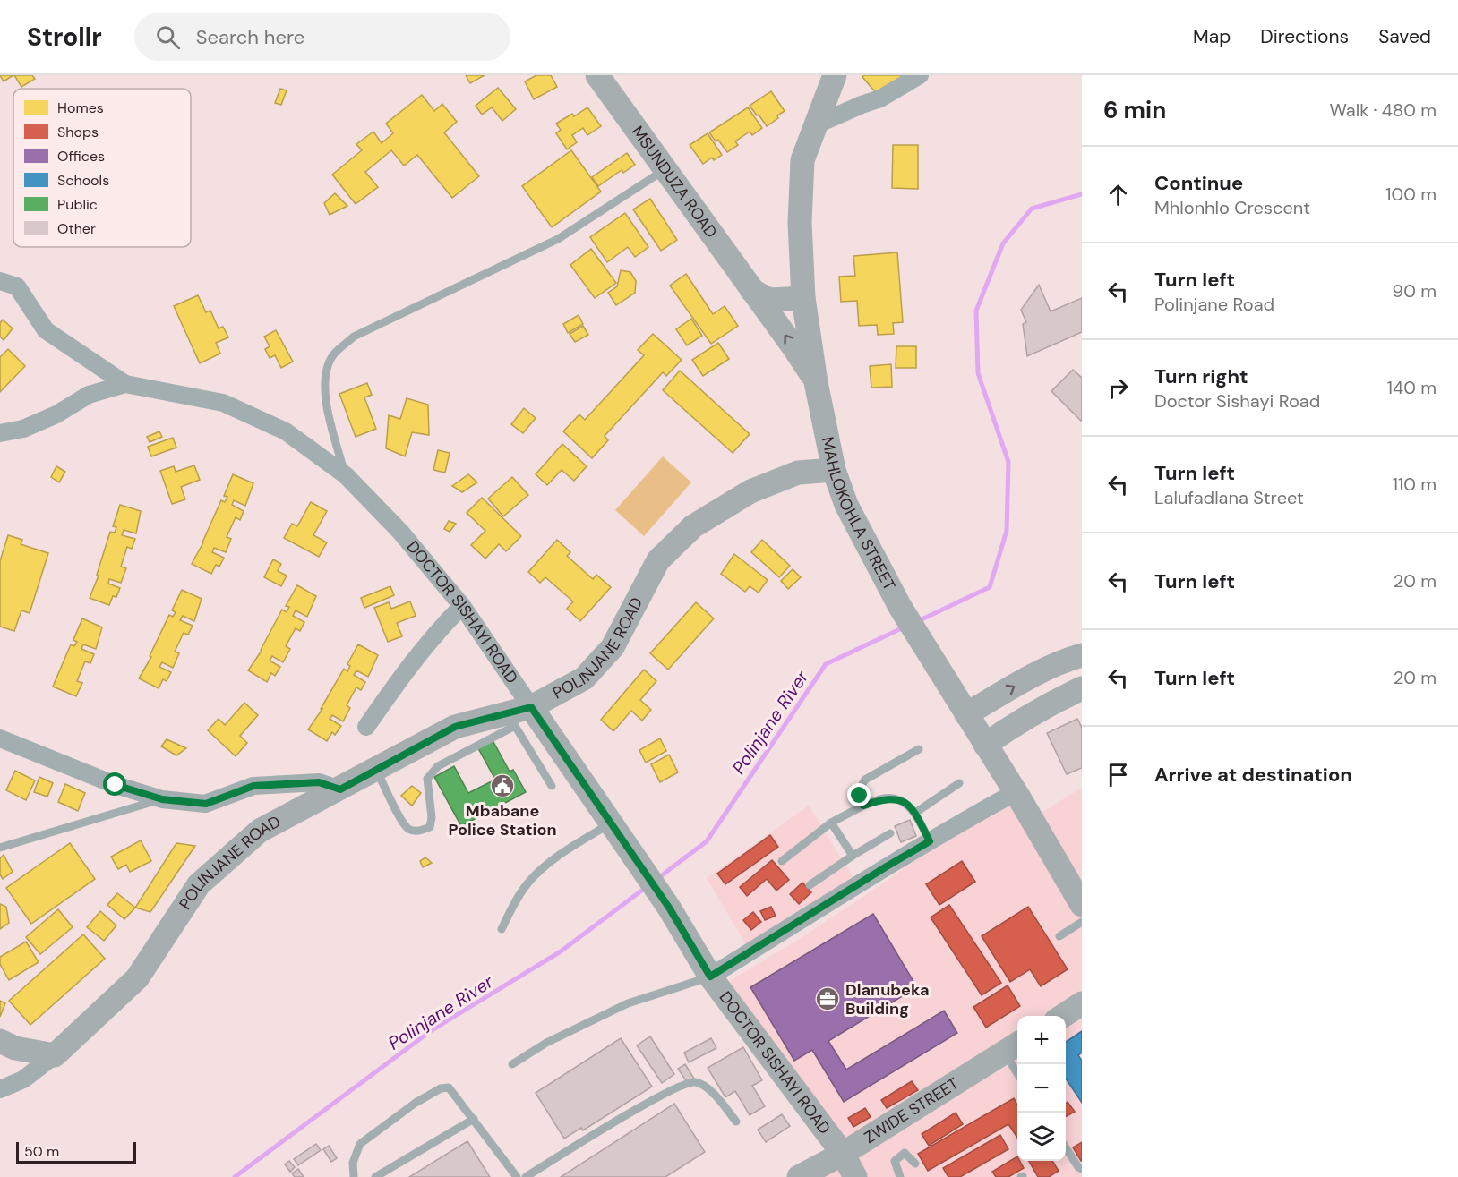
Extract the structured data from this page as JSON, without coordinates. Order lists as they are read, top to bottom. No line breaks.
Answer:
{"streets":{"street":["MSUNDUZA ROAD","MAHLOKOHLA STREET","DOCTOR SISHAYI ROAD","POLINJANE ROAD","ZWIDE STREET"]},"crossings":[["MSUNDUZA ROAD","MAHLOKOHLA STREET"],["MAHLOKOHLA STREET","POLINJANE ROAD"],["DOCTOR SISHAYI ROAD","POLINJANE ROAD"],["DOCTOR SISHAYI ROAD","ZWIDE STREET"]],"water":["Polinjane River"],"places":{"public building":["Mbabane Police Station"],"office":["Dlanubeka Building"]},"legend":["Homes","Shops","Offices","Schools","Public","Other"],"scale_bar":"50 m","page":{"header":"Strollr","search":"Search here","nav":["Map","Directions","Saved"],"heading":["6 min","Walk · 480 m"],"list":[["Continue","Mhlonhlo Crescent","100 m"],["Turn left","Polinjane Road","90 m"],["Turn right","Doctor Sishayi Road","140 m"],["Turn left","Lalufadlana Street","110 m"],["Turn left","20 m"],["Turn left","20 m"],"Arrive at destination"],"map_buttons":["+","−"],"scale":"50 m"}}
